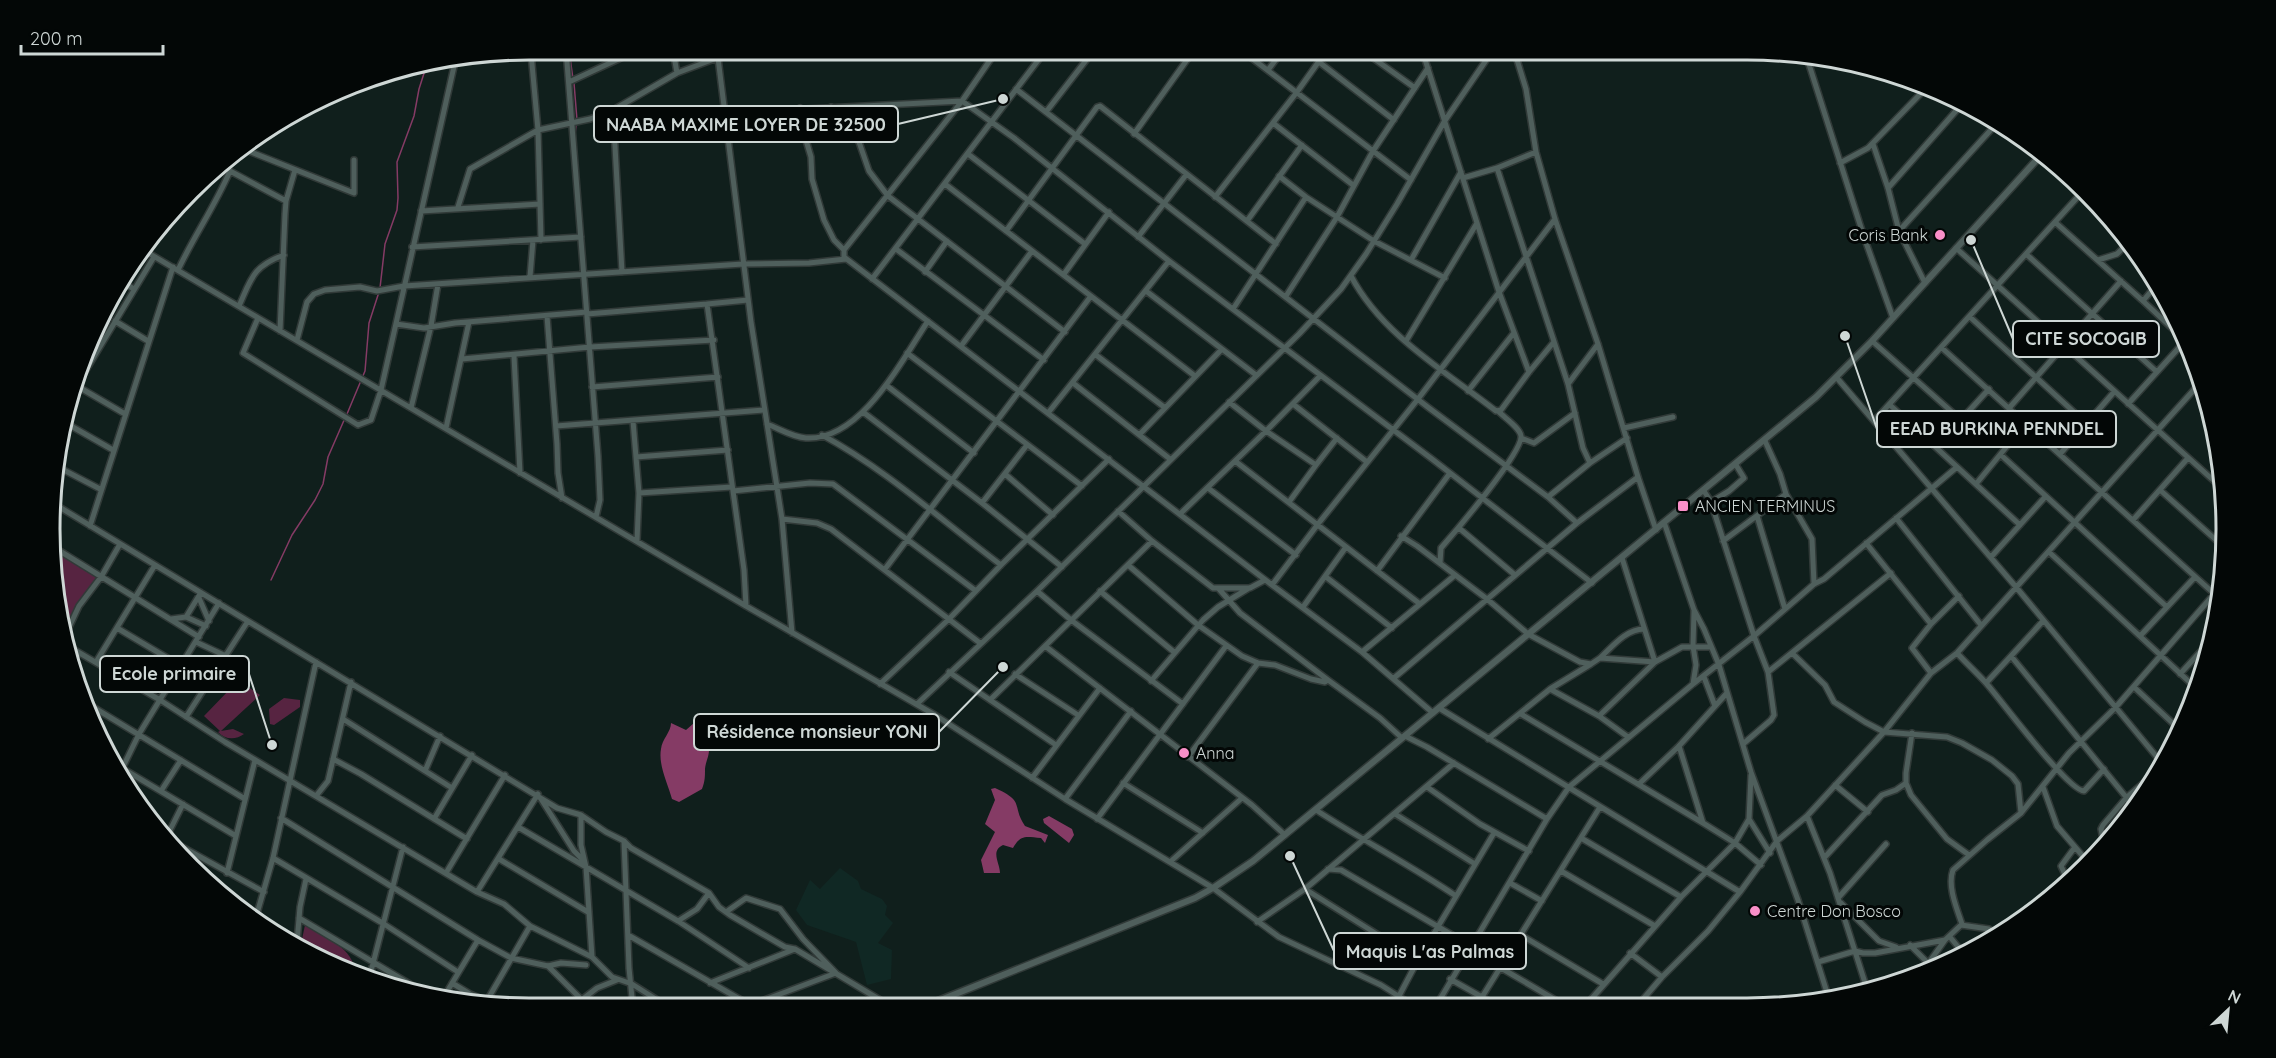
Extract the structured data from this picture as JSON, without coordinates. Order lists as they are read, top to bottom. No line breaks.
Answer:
{"places":{"other":["NAABA MAXIME LOYER DE 32500","Coris Bank","CITE SOCOGIB","EEAD BURKINA PENNDEL","Résidence monsieur YONI","Ecole primaire","Anna","Maquis L'as Palmas","Centre Don Bosco"],"transit":["ANCIEN TERMINUS"]},"scale_bar":"200 m","north":"top right"}
